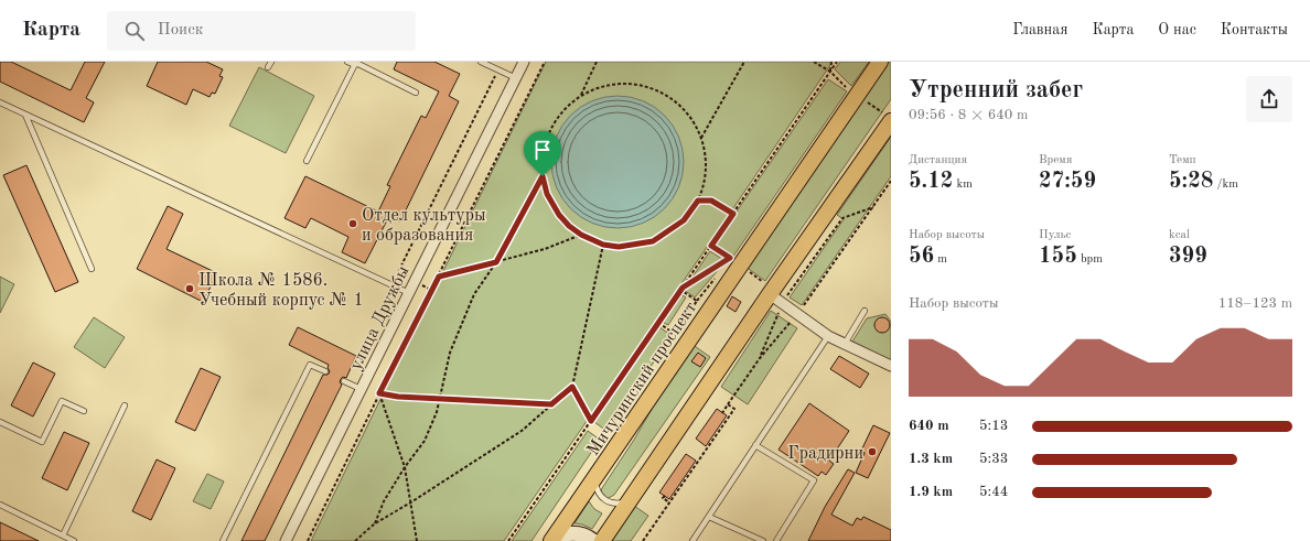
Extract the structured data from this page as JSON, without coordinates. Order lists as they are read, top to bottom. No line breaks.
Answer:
{"streets":{"main road":["Мичуринский проспект"],"street":["улица Дружбы"]},"places":["Отдел культуры и образования","Школа № 1586. Учебный корпус № 1","Градирни"],"page":{"header":"Карта","search":"Поиск","nav":["Главная","Карта","О нас","Контакты"],"heading":["Утренний забег","09:56 · 8 × 640 m"],"stats":[["Дистанция","5.12 km"],["Время","27:59"],["Темп","5:28 /km"],["Набор высоты","56 m"],["Пульс","155 bpm"],["kcal","399"]],"chart":["Набор высоты","118–123 m"],"list":[{"name":"640 m","note":"5:13"},{"name":"1.3 km","note":"5:33"},{"name":"1.9 km","note":"5:44"}]}}
